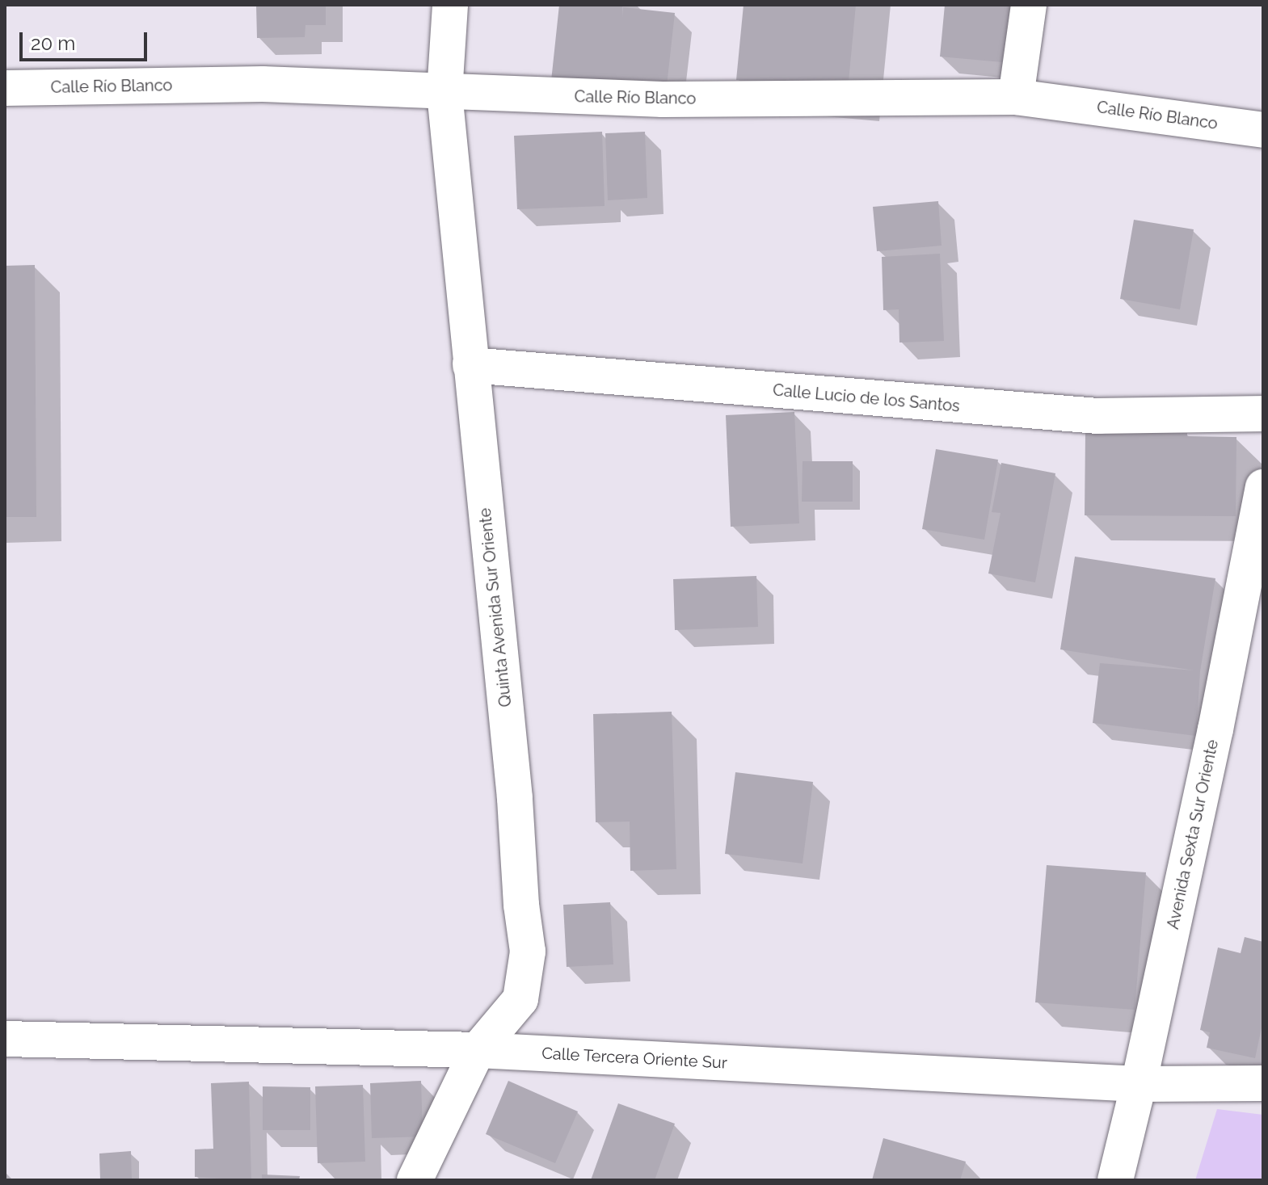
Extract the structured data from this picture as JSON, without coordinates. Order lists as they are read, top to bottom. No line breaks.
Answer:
{"streets":{"street":["Calle Río Blanco","Calle Lucio de los Santos","Quinta Avenida Sur Oriente","Avenida Sexta Sur Oriente","Calle Tercera Oriente Sur"]},"crossings":[["Calle Río Blanco","Quinta Avenida Sur Oriente"],["Calle Lucio de los Santos","Quinta Avenida Sur Oriente"],["Quinta Avenida Sur Oriente","Calle Tercera Oriente Sur"],["Avenida Sexta Sur Oriente","Calle Tercera Oriente Sur"]],"scale_bar":"20 m"}
